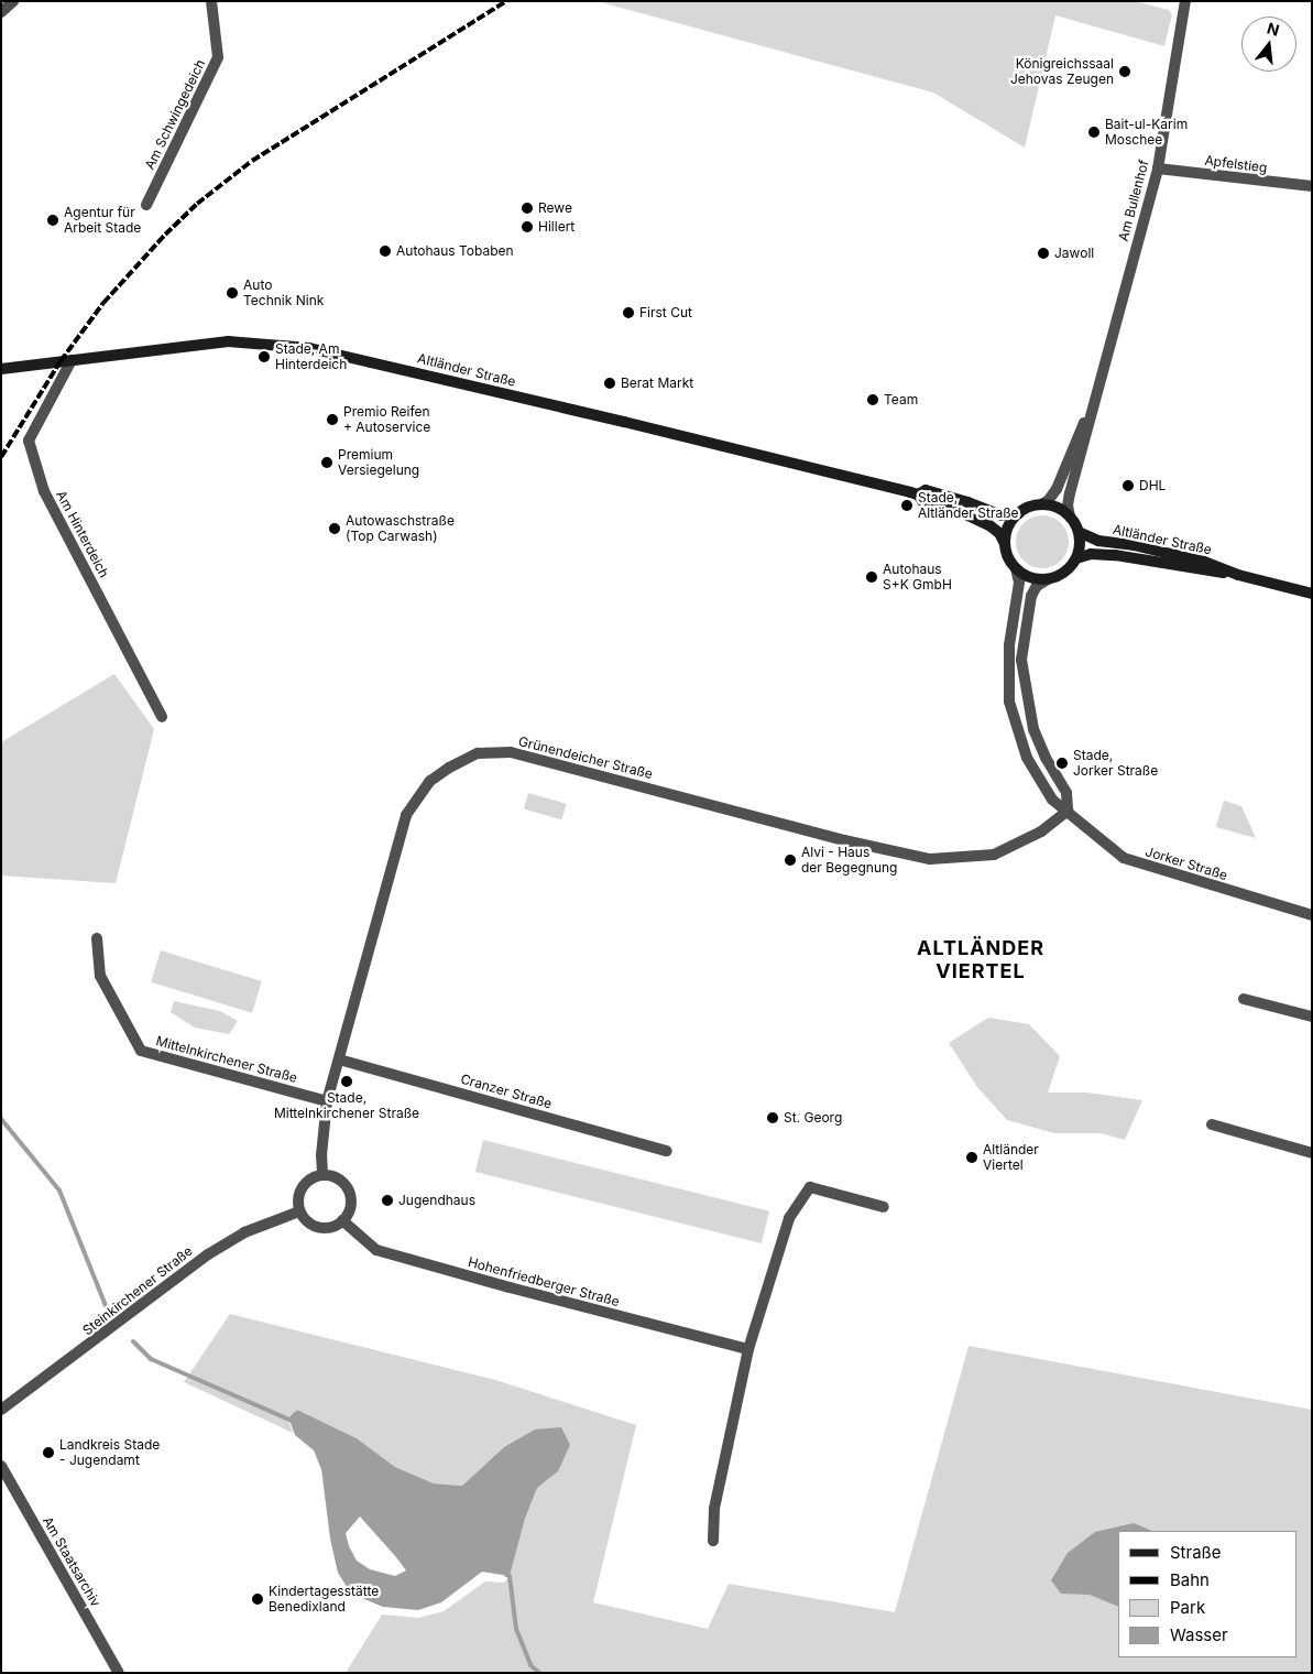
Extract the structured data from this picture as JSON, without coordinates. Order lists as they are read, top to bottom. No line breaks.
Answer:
{"streets":{"main road":["Altländer Straße"],"street":["Am Schwingedeich","Apfelstieg","Am Bullenhof","Am Hinterdeich","Grünendeicher Straße","Jorker Straße","Mittelnkirchener Straße","Cranzer Straße","Hohenfriedberger Straße","Steinkirchener Straße","Am Staatsarchiv"]},"crossings":[["Apfelstieg","Am Bullenhof"],["Am Bullenhof","Altländer Straße"],["Am Bullenhof","Jorker Straße"],["Altländer Straße","Am Hinterdeich"],["Altländer Straße","Jorker Straße"],["Grünendeicher Straße","Jorker Straße"],["Grünendeicher Straße","Mittelnkirchener Straße"],["Grünendeicher Straße","Cranzer Straße"],["Grünendeicher Straße","Hohenfriedberger Straße"],["Grünendeicher Straße","Steinkirchener Straße"],["Hohenfriedberger Straße","Steinkirchener Straße"]],"districts":["ALTLÄNDER VIERTEL"],"places":["Königreichssaal Jehovas Zeugen","Bait-ul-Karim Moschee","Rewe","Agentur für Arbeit Stade","Hillert","Autohaus Tobaben","Jawoll","Auto Technik Nink","First Cut","Stade, Am Hinterdeich","Berat Markt","Team","Premio Reifen + Autoservice","Premium Versiegelung","DHL","Stade, Altländer Straße","Autowaschstraße (Top Carwash)","Autohaus S+K GmbH","Stade, Jorker Straße","Alvi - Haus der Begegnung","Stade, Mittelnkirchener Straße","St. Georg","Altländer Viertel","Jugendhaus","Landkreis Stade - Jugendamt","Kindertagesstätte Benedixland"],"legend":["Straße","Bahn","Park","Wasser"],"north":"top"}
